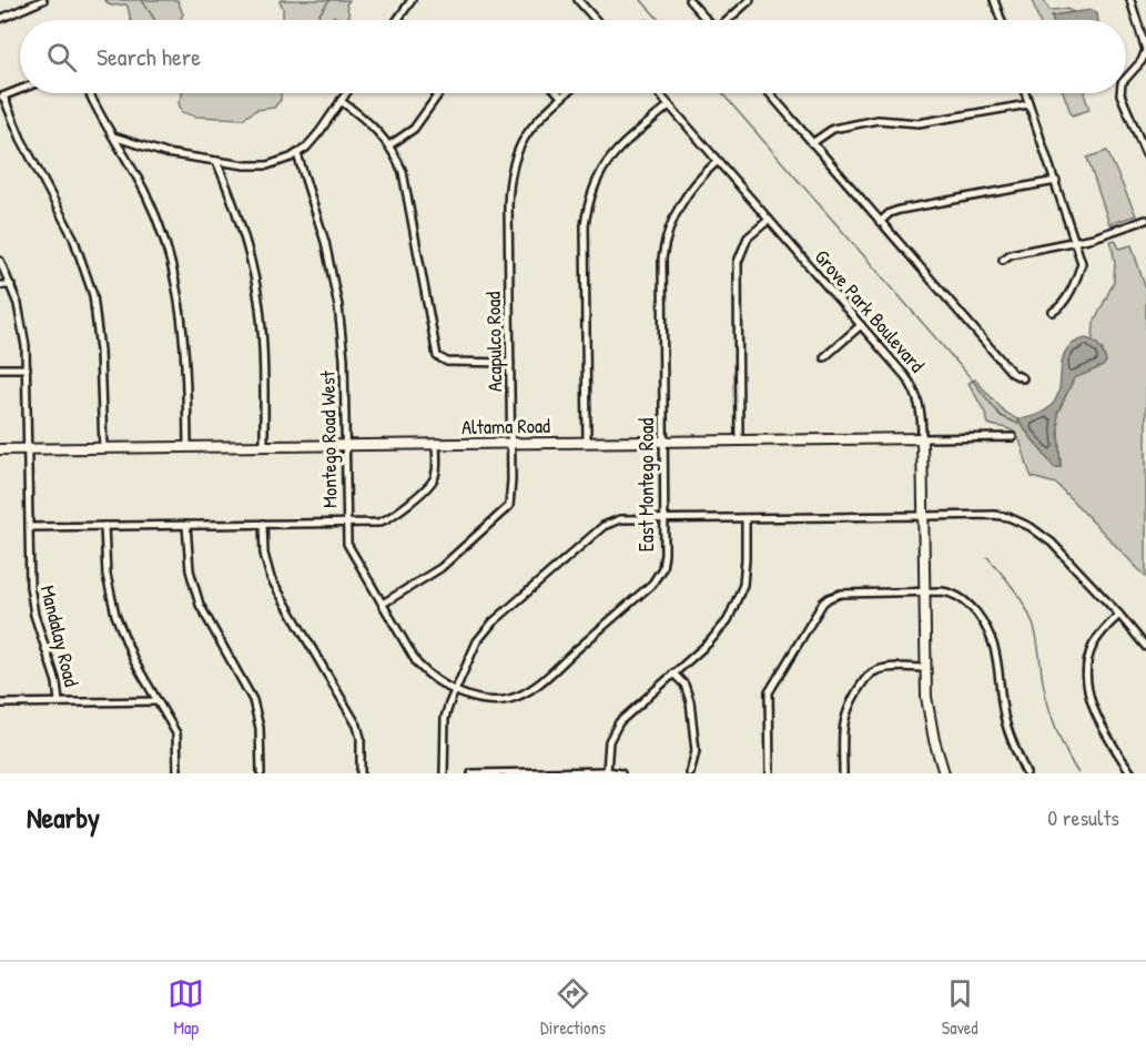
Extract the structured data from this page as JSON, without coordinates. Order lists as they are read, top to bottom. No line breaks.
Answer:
{"streets":{"street":["Grove Park Boulevard","Acapulco Road","Altama Road","Montego Road West","East Montego Road","Mandalay Road"]},"crossings":[["Grove Park Boulevard","Altama Road"],["Grove Park Boulevard","East Montego Road"],["Acapulco Road","Altama Road"],["Acapulco Road","Montego Road West"],["Altama Road","Montego Road West"],["Altama Road","East Montego Road"],["Altama Road","Mandalay Road"],["Montego Road West","East Montego Road"]],"page":{"search":"Search here","heading":["Nearby","0 results"],"nav":["Map","Directions","Saved"]}}
